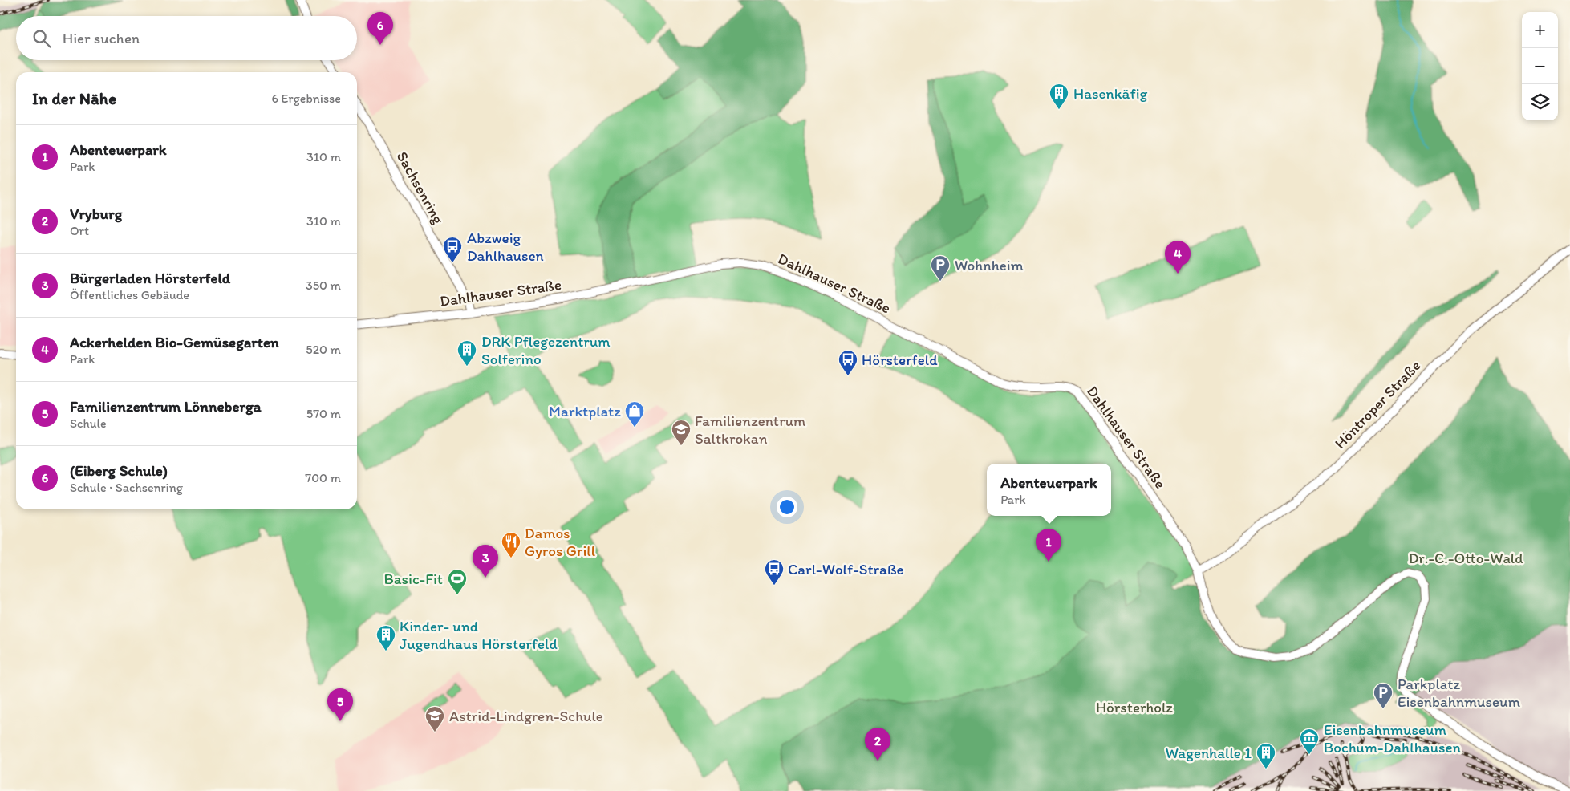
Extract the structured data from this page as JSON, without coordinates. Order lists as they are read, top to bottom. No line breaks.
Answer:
{"streets":{"street":["Sachsenring","Dahlhauser Straße","Höntroper Straße"]},"crossings":[["Sachsenring","Dahlhauser Straße"],["Dahlhauser Straße","Höntroper Straße"]],"parks":["Dr.-C.-Otto-Wald","Hörsterholz"],"places":{"building":["Hasenkäfig","DRK Pflegezentrum Solferino","Kinder- und Jugendhaus Hörsterfeld","Wagenhalle 1"],"bus stop":["Abzweig Dahlhausen","Hörsterfeld","Carl-Wolf-Straße"],"parking":["Wohnheim","Parkplatz Eisenbahnmuseum"],"shop":["Marktplatz"],"school or university":["Familienzentrum Saltkrokan","Astrid-Lindgren-Schule"],"restaurant":["Damos Gyros Grill"],"sports":["Basic-Fit"],"museum":["Eisenbahnmuseum Bochum-Dahlhausen"]},"page":{"map_buttons":["+","−"],"pins":["6","4","1","3","5","2"],"search":"Hier suchen","heading":["In der Nähe","6 Ergebnisse"],"list":[{"mark":"1","name":"Abenteuerpark","note":"Park","value":"310 m"},{"mark":"2","name":"Vryburg","note":"Ort","value":"310 m"},{"mark":"3","name":"Bürgerladen Hörsterfeld","note":"Öffentliches Gebäude","value":"350 m"},{"mark":"4","name":"Ackerhelden Bio-Gemüsegarten","note":"Park","value":"520 m"},{"mark":"5","name":"Familienzentrum Lönneberga","note":"Schule","value":"570 m"},{"mark":"6","name":"(Eiberg Schule)","note":"Schule · Sachsenring","value":"700 m"}],"popup":["Abenteuerpark","Park"]}}
